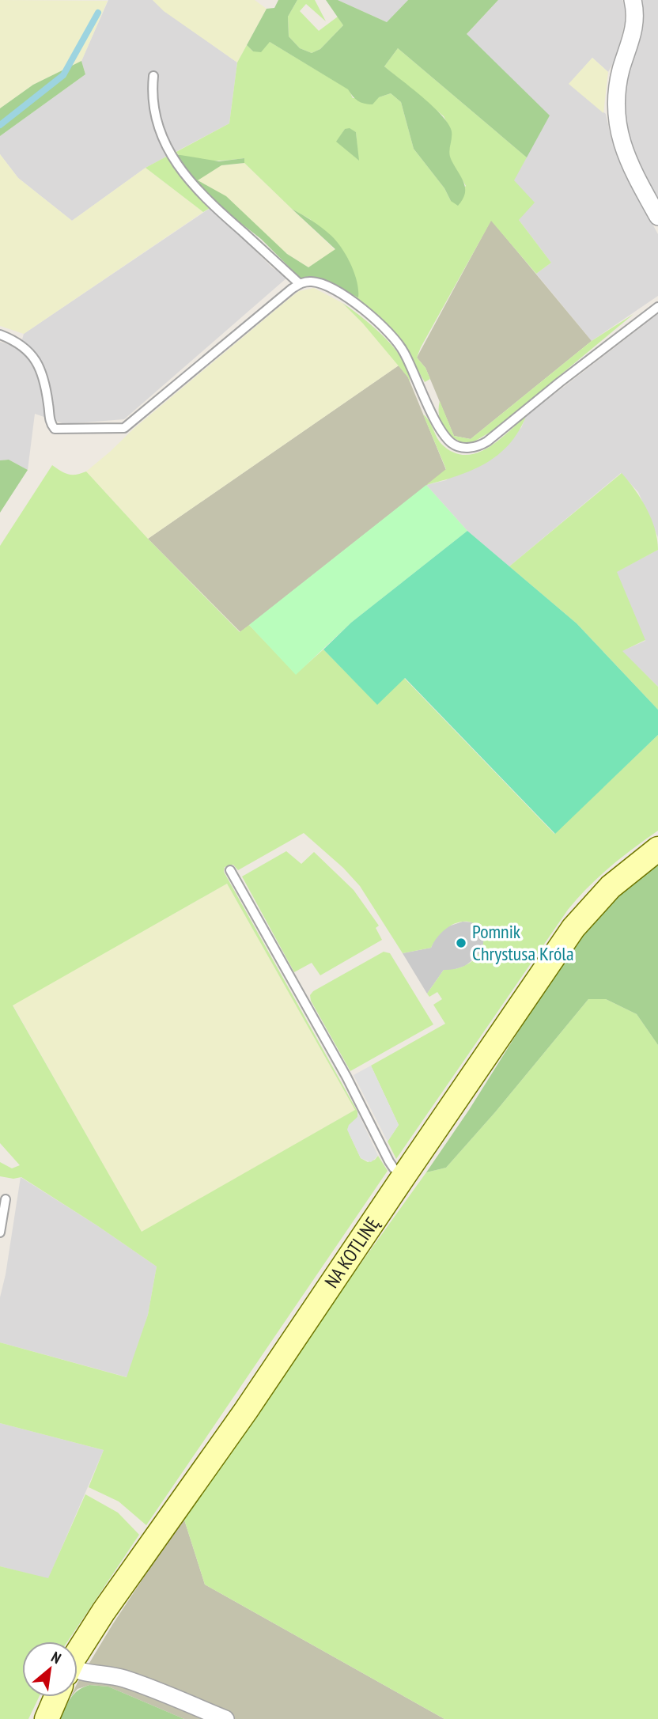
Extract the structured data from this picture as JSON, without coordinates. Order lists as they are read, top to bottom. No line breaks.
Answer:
{"streets":{"street":["NA KOTLINĘ"]},"places":["Pomnik Chrystusa Króla"],"north":"top right"}
